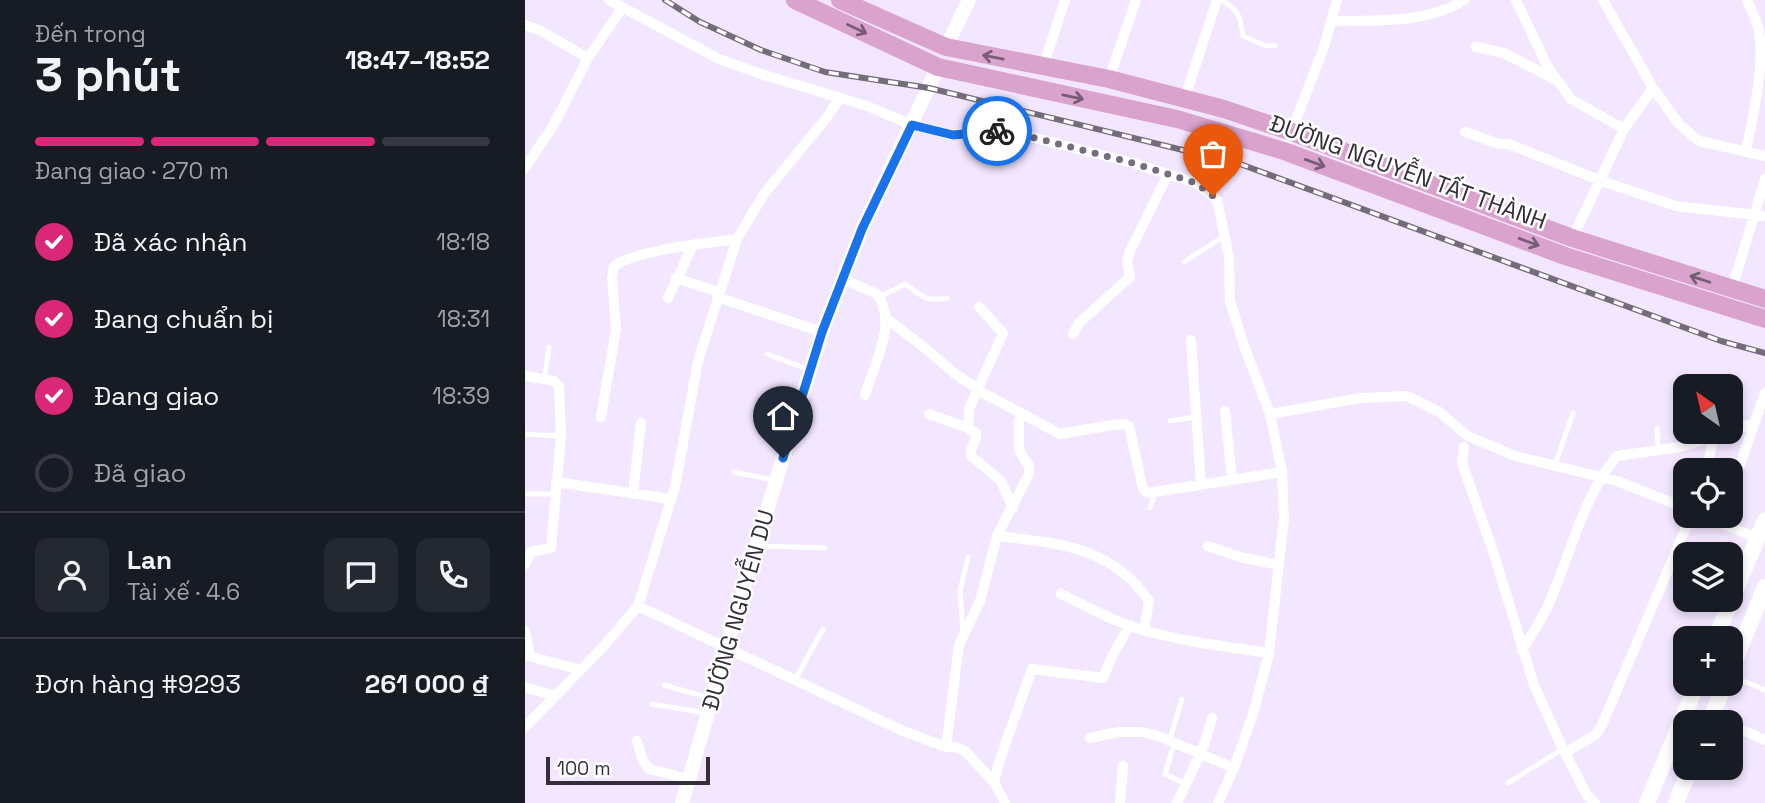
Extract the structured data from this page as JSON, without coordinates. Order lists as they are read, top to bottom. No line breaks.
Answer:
{"streets":{"main road":["ĐƯỜNG NGUYỄN TẤT THÀNH"],"street":["ĐƯỜNG NGUYỄN DU"]},"crossings":[["ĐƯỜNG NGUYỄN TẤT THÀNH","ĐƯỜNG NGUYỄN DU"]],"scale_bar":"100 m","north":"top left","page":{"heading":["3 phút","Đến trong","18:47–18:52"],"panel":["Lan","Tài xế · 4.6","Đơn hàng #9293","261 000 ₫"],"bar":"Đang giao · 270 m","list":[["Đã xác nhận","18:18"],["Đang chuẩn bị","18:31"],["Đang giao","18:39"],"Đã giao"],"map_buttons":["+","−"],"scale":"100 m"}}
